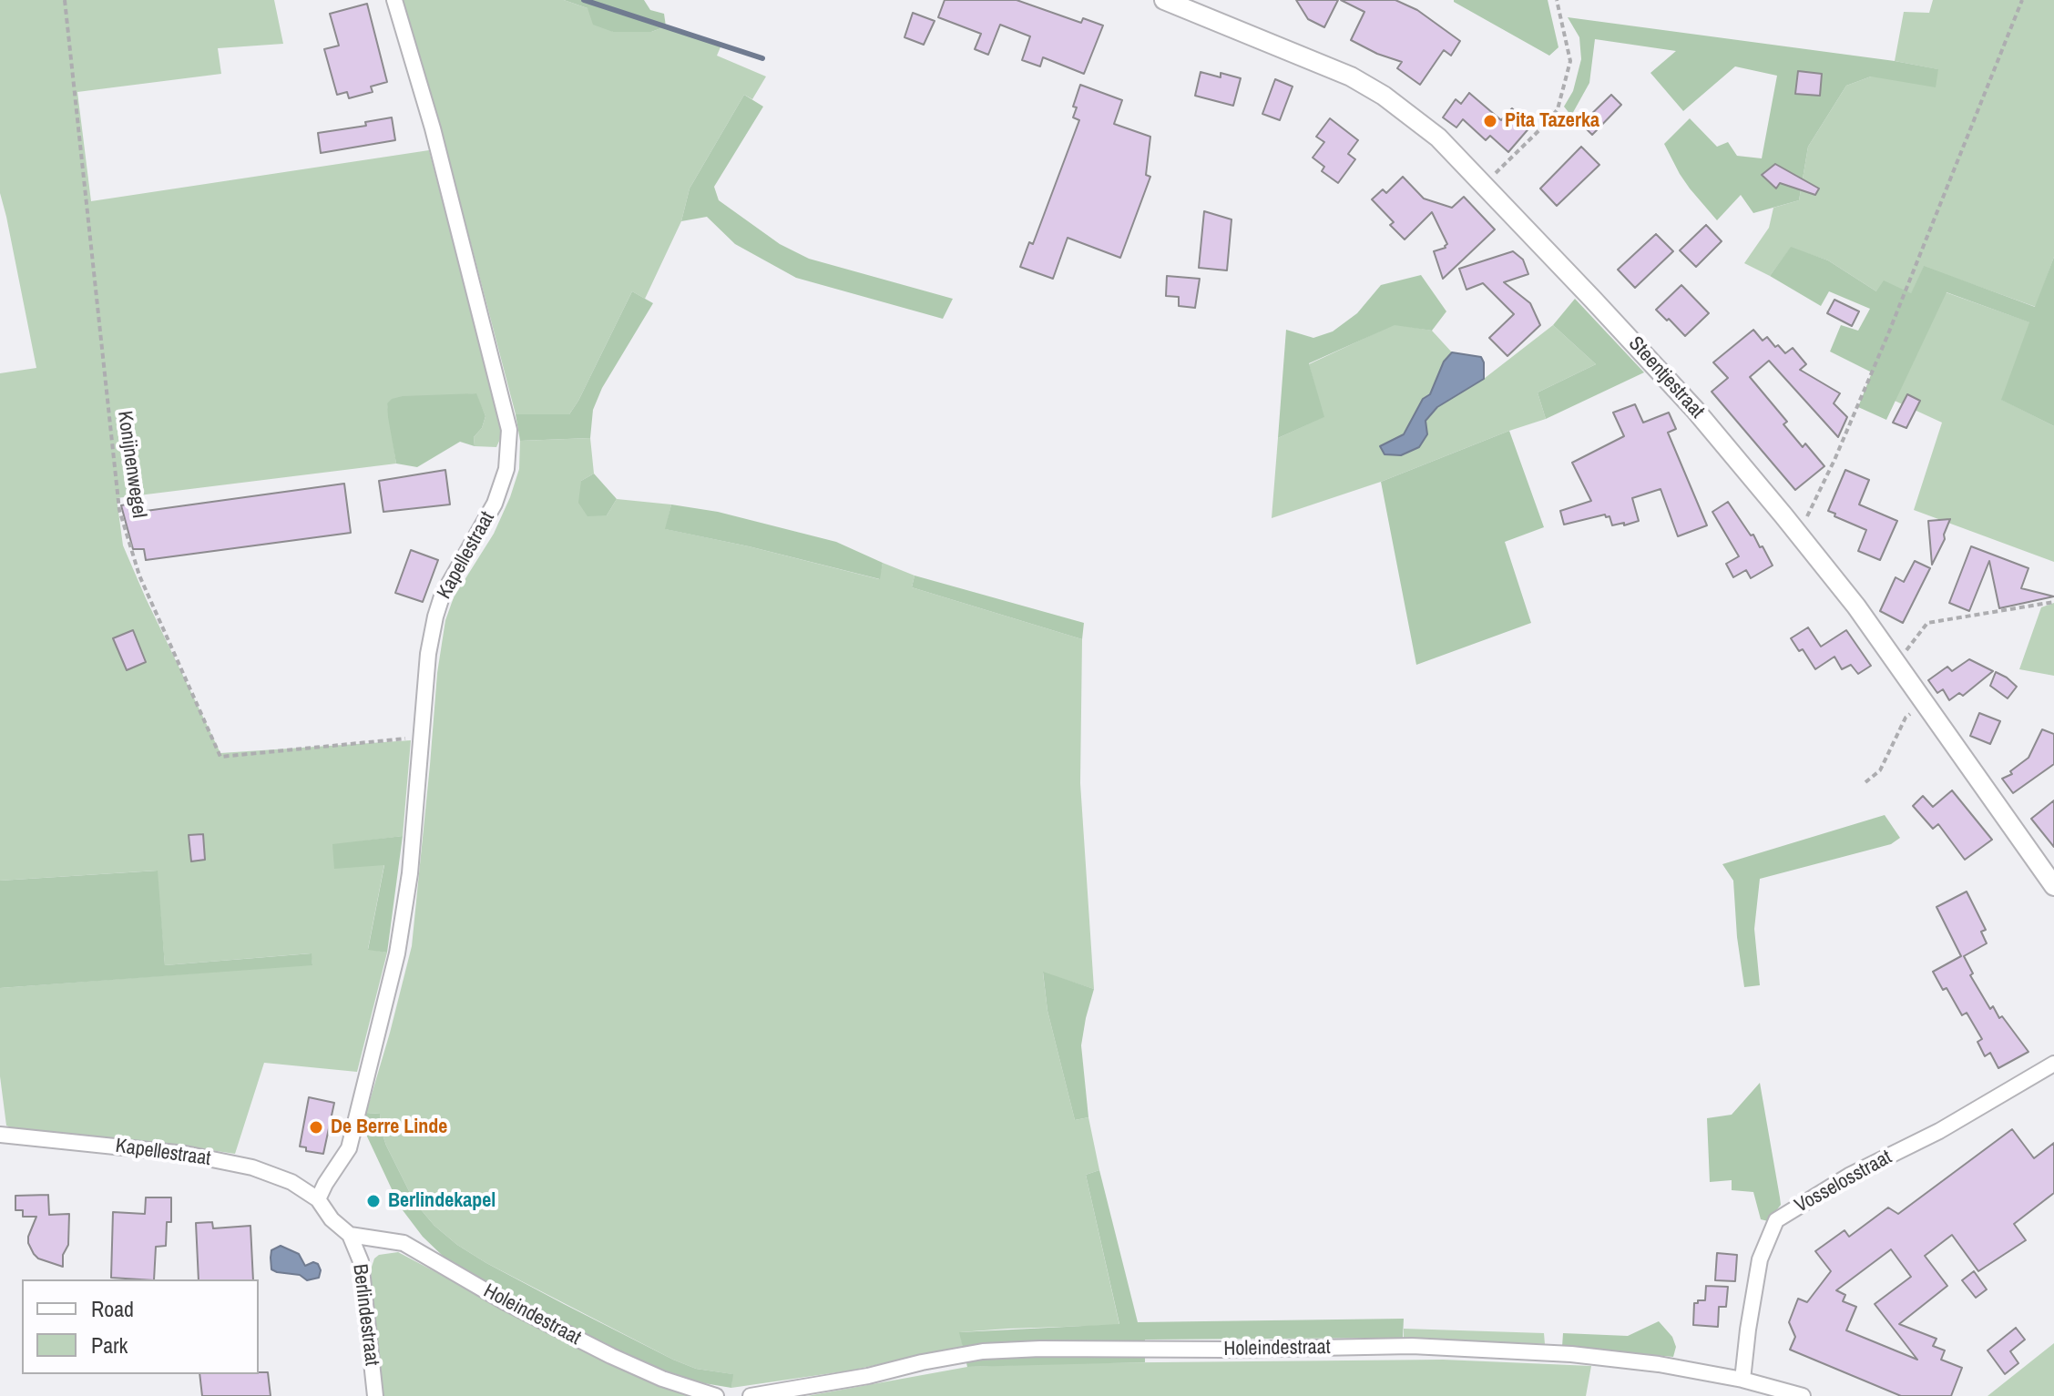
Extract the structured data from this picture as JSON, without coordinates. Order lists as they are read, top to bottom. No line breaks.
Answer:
{"streets":{"street":["Steentjestraat","Kapellestraat","Vosselosstraat","Berlindestraat","Holeindestraat"],"path":["Konijnenwegel"]},"crossings":[["Konijnenwegel","Kapellestraat"],["Kapellestraat","Berlindestraat"],["Kapellestraat","Holeindestraat"],["Vosselosstraat","Holeindestraat"],["Berlindestraat","Holeindestraat"]],"places":["Pita Tazerka","De Berre Linde","Berlindekapel"],"legend":["Road","Park"]}
